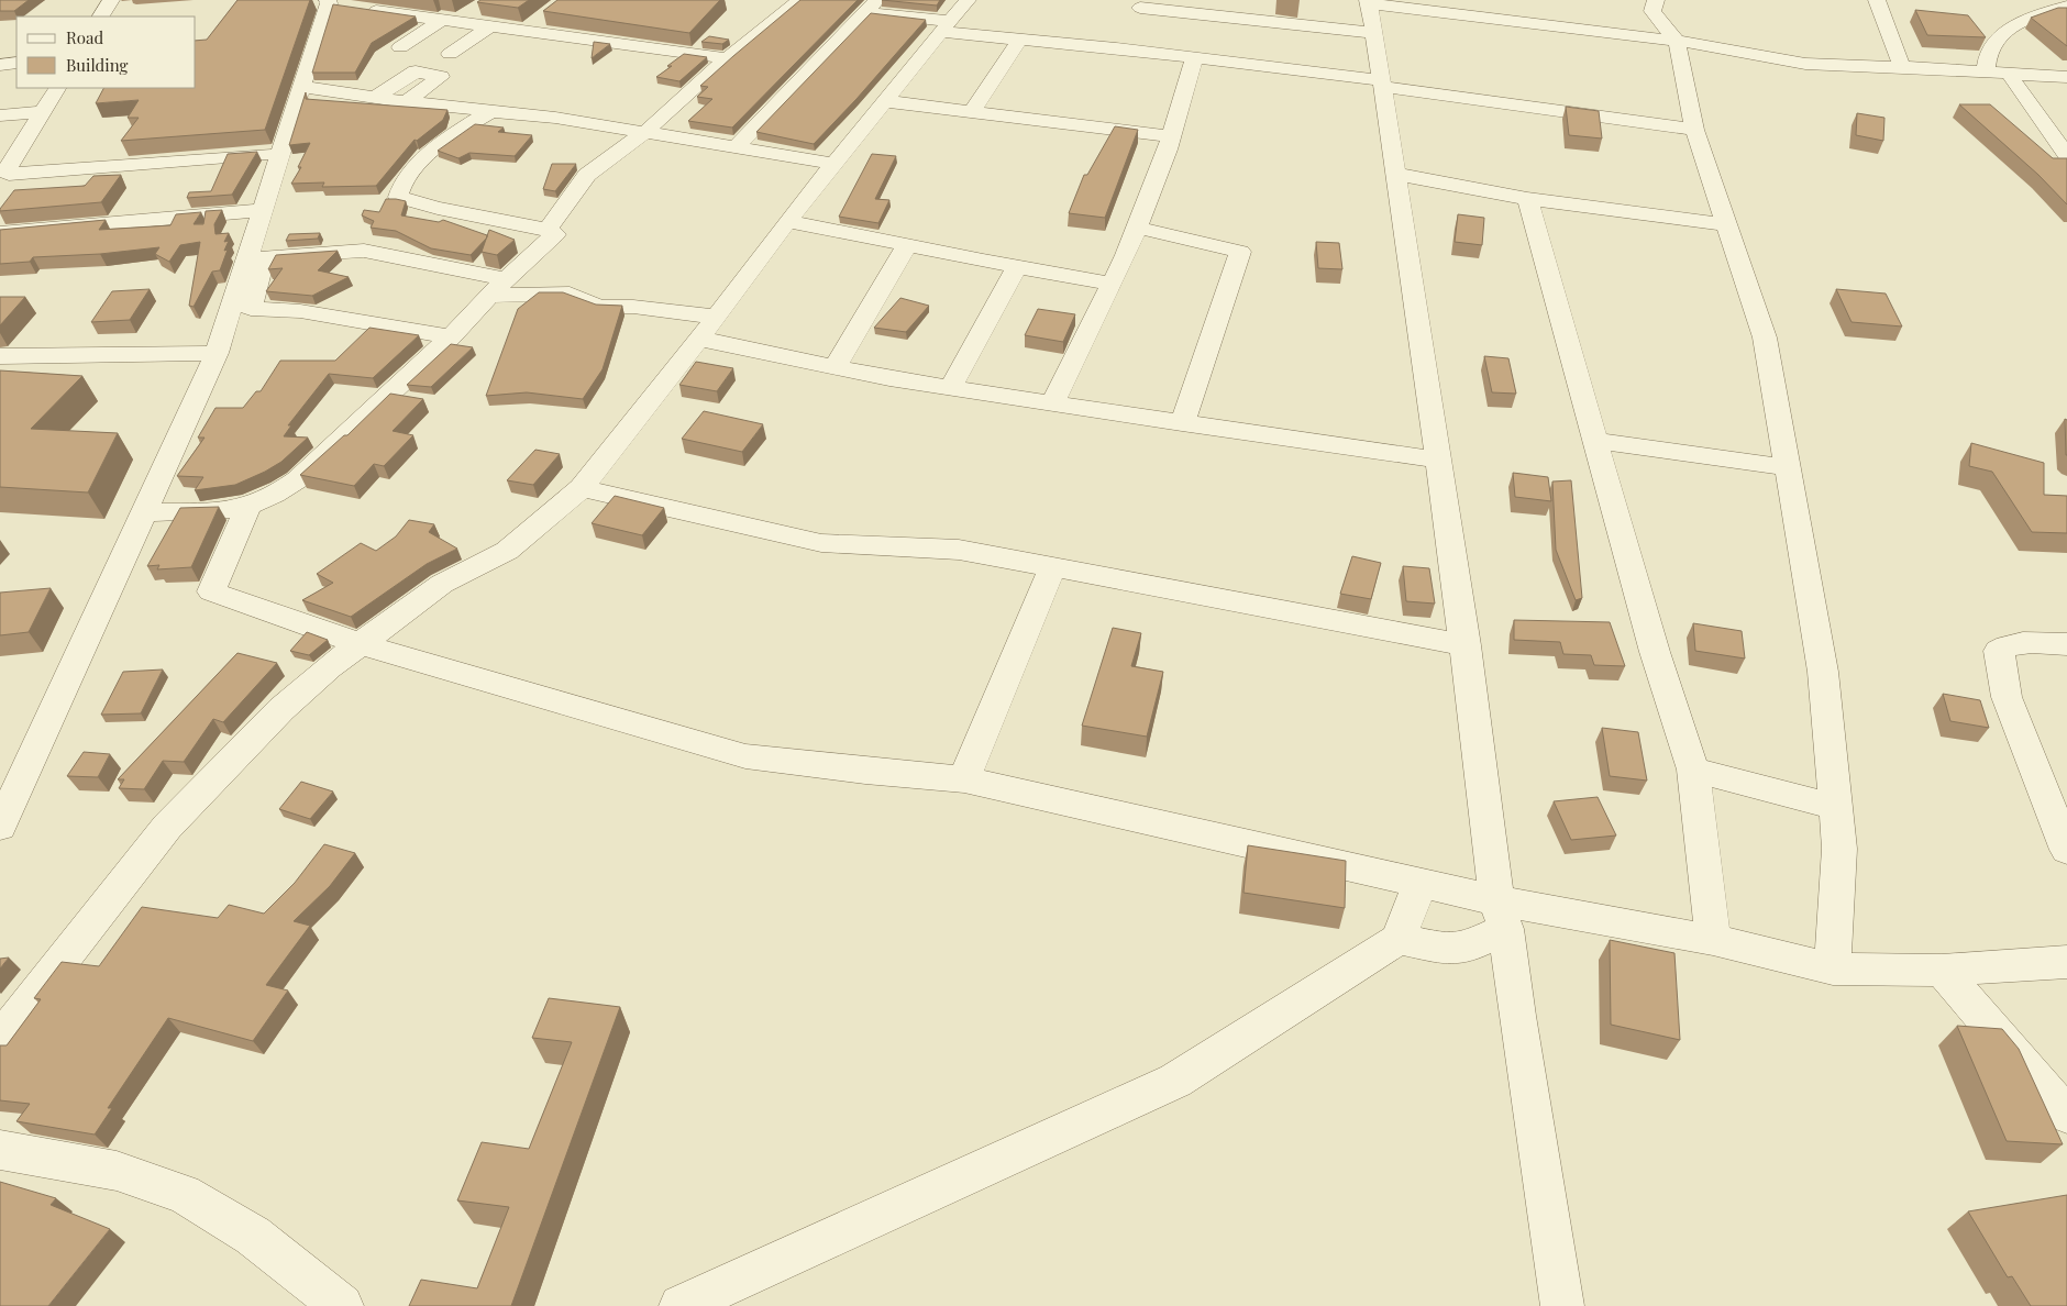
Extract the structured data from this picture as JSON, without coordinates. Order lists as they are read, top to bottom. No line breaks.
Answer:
{"legend":["Road","Building"]}
